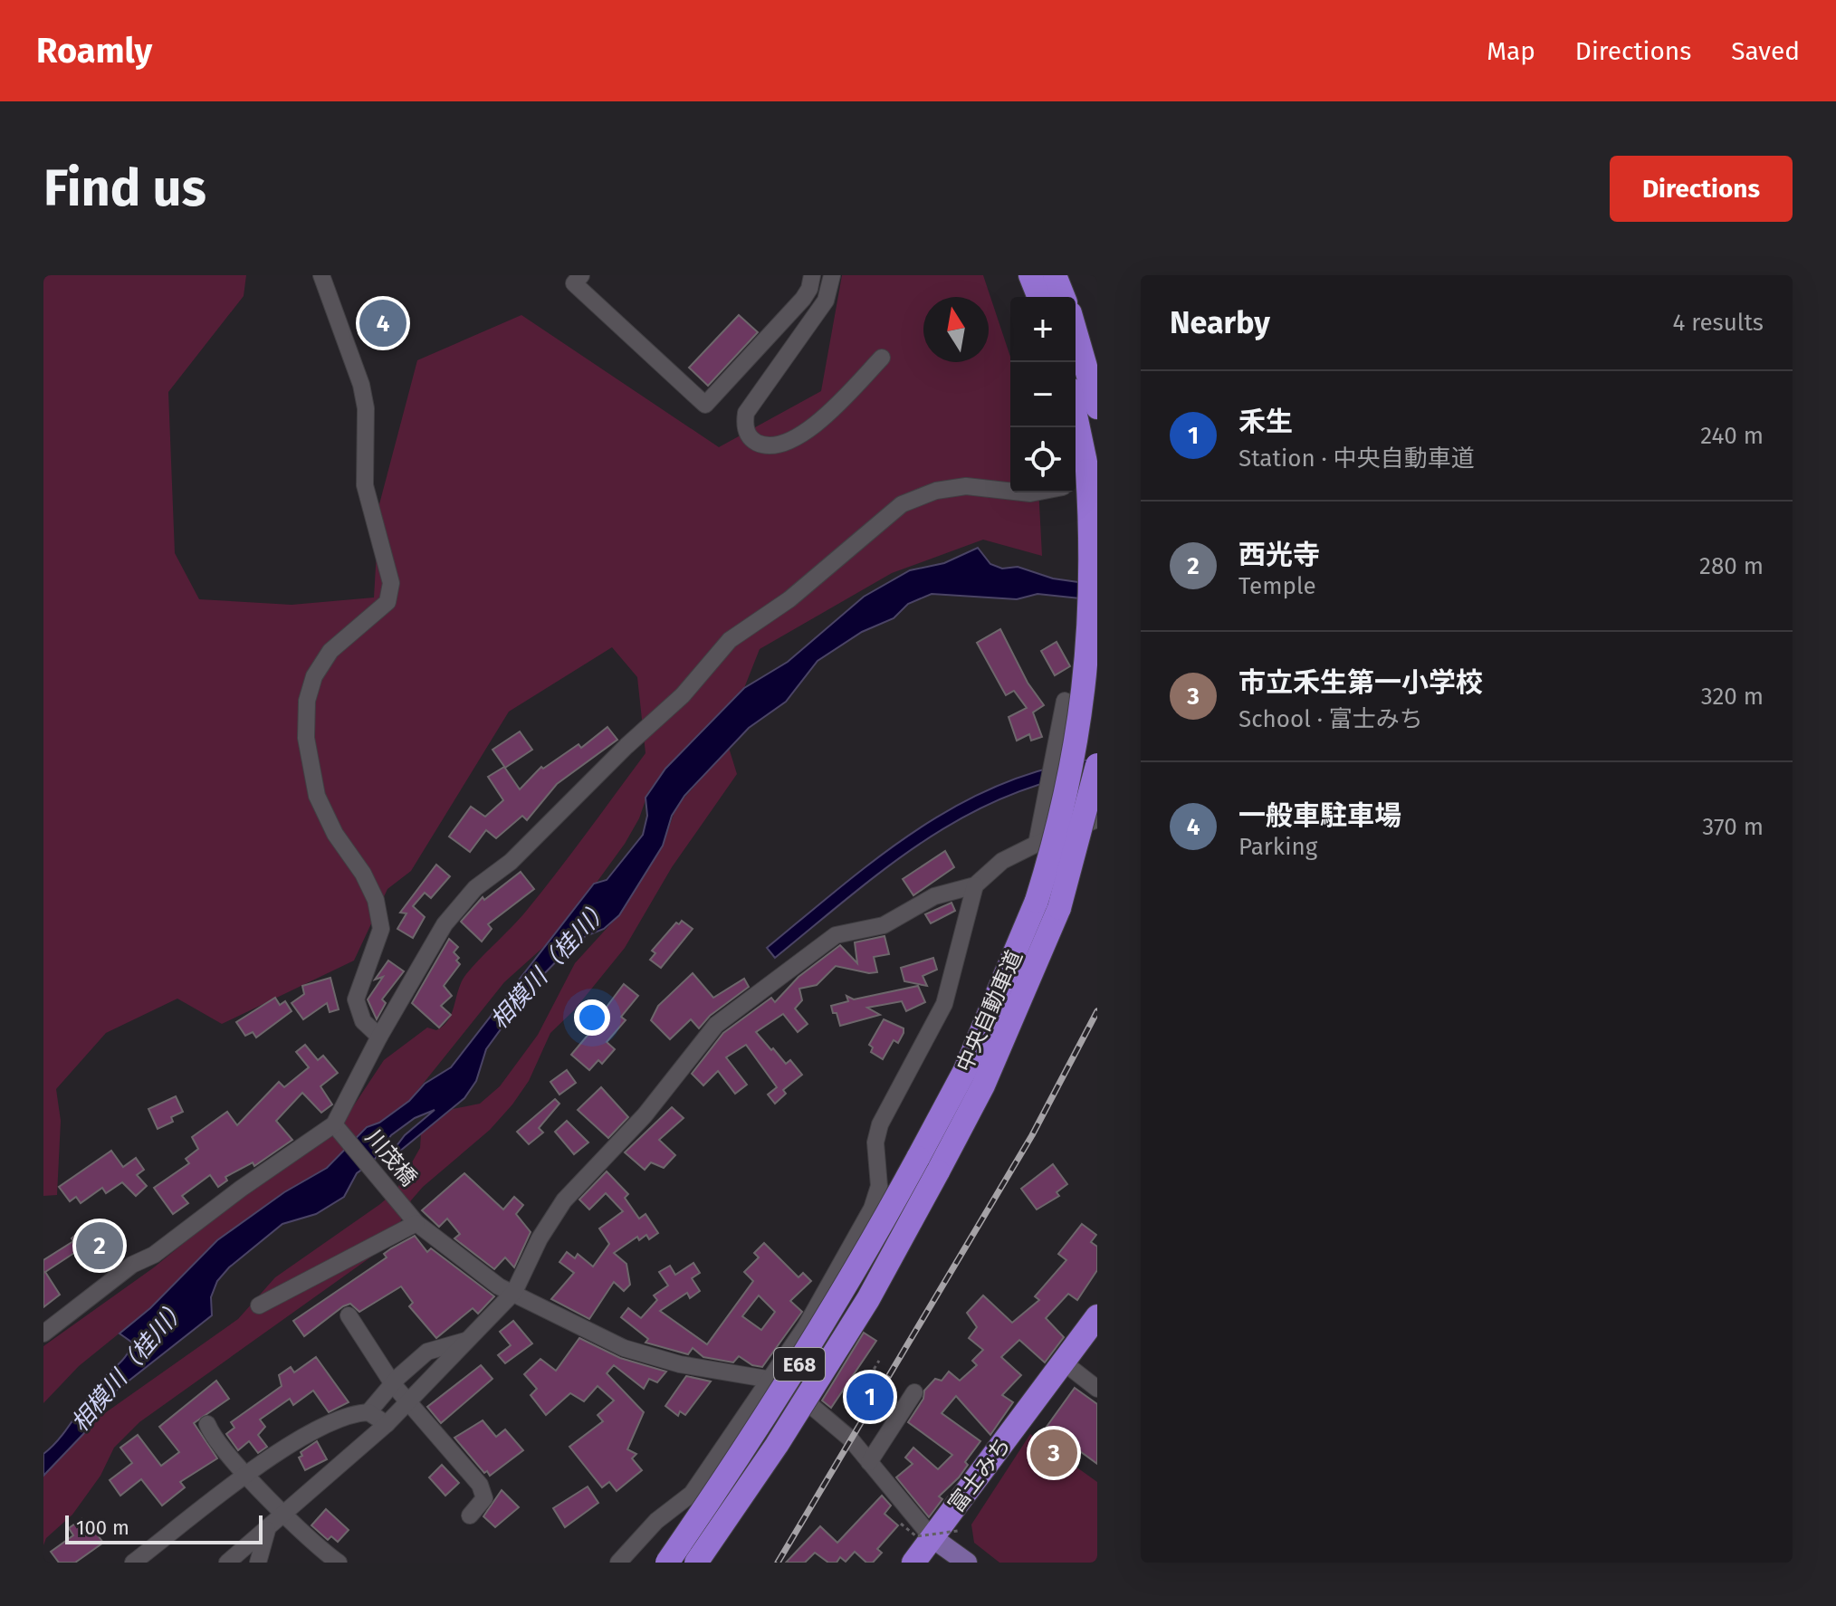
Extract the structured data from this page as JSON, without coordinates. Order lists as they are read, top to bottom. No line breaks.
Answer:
{"streets":{"highway":["中央自動車道","E68","富士みち"],"street":["川茂橋"]},"water":["相模川（桂川）"],"scale_bar":"100 m","north":"top","page":{"header":"Roamly","nav":["Map","Directions","Saved"],"buttons":"Directions","title":"Find us","heading":["Nearby","4 results"],"pins":["4","2","1","3"],"map_buttons":["+","−"],"list":[{"mark":"1","name":"禾生","note":"Station · 中央自動車道","value":"240 m"},{"mark":"2","name":"西光寺","note":"Temple","value":"280 m"},{"mark":"3","name":"市立禾生第一小学校","note":"School · 富士みち","value":"320 m"},{"mark":"4","name":"一般車駐車場","note":"Parking","value":"370 m"}],"scale":"100 m"}}
